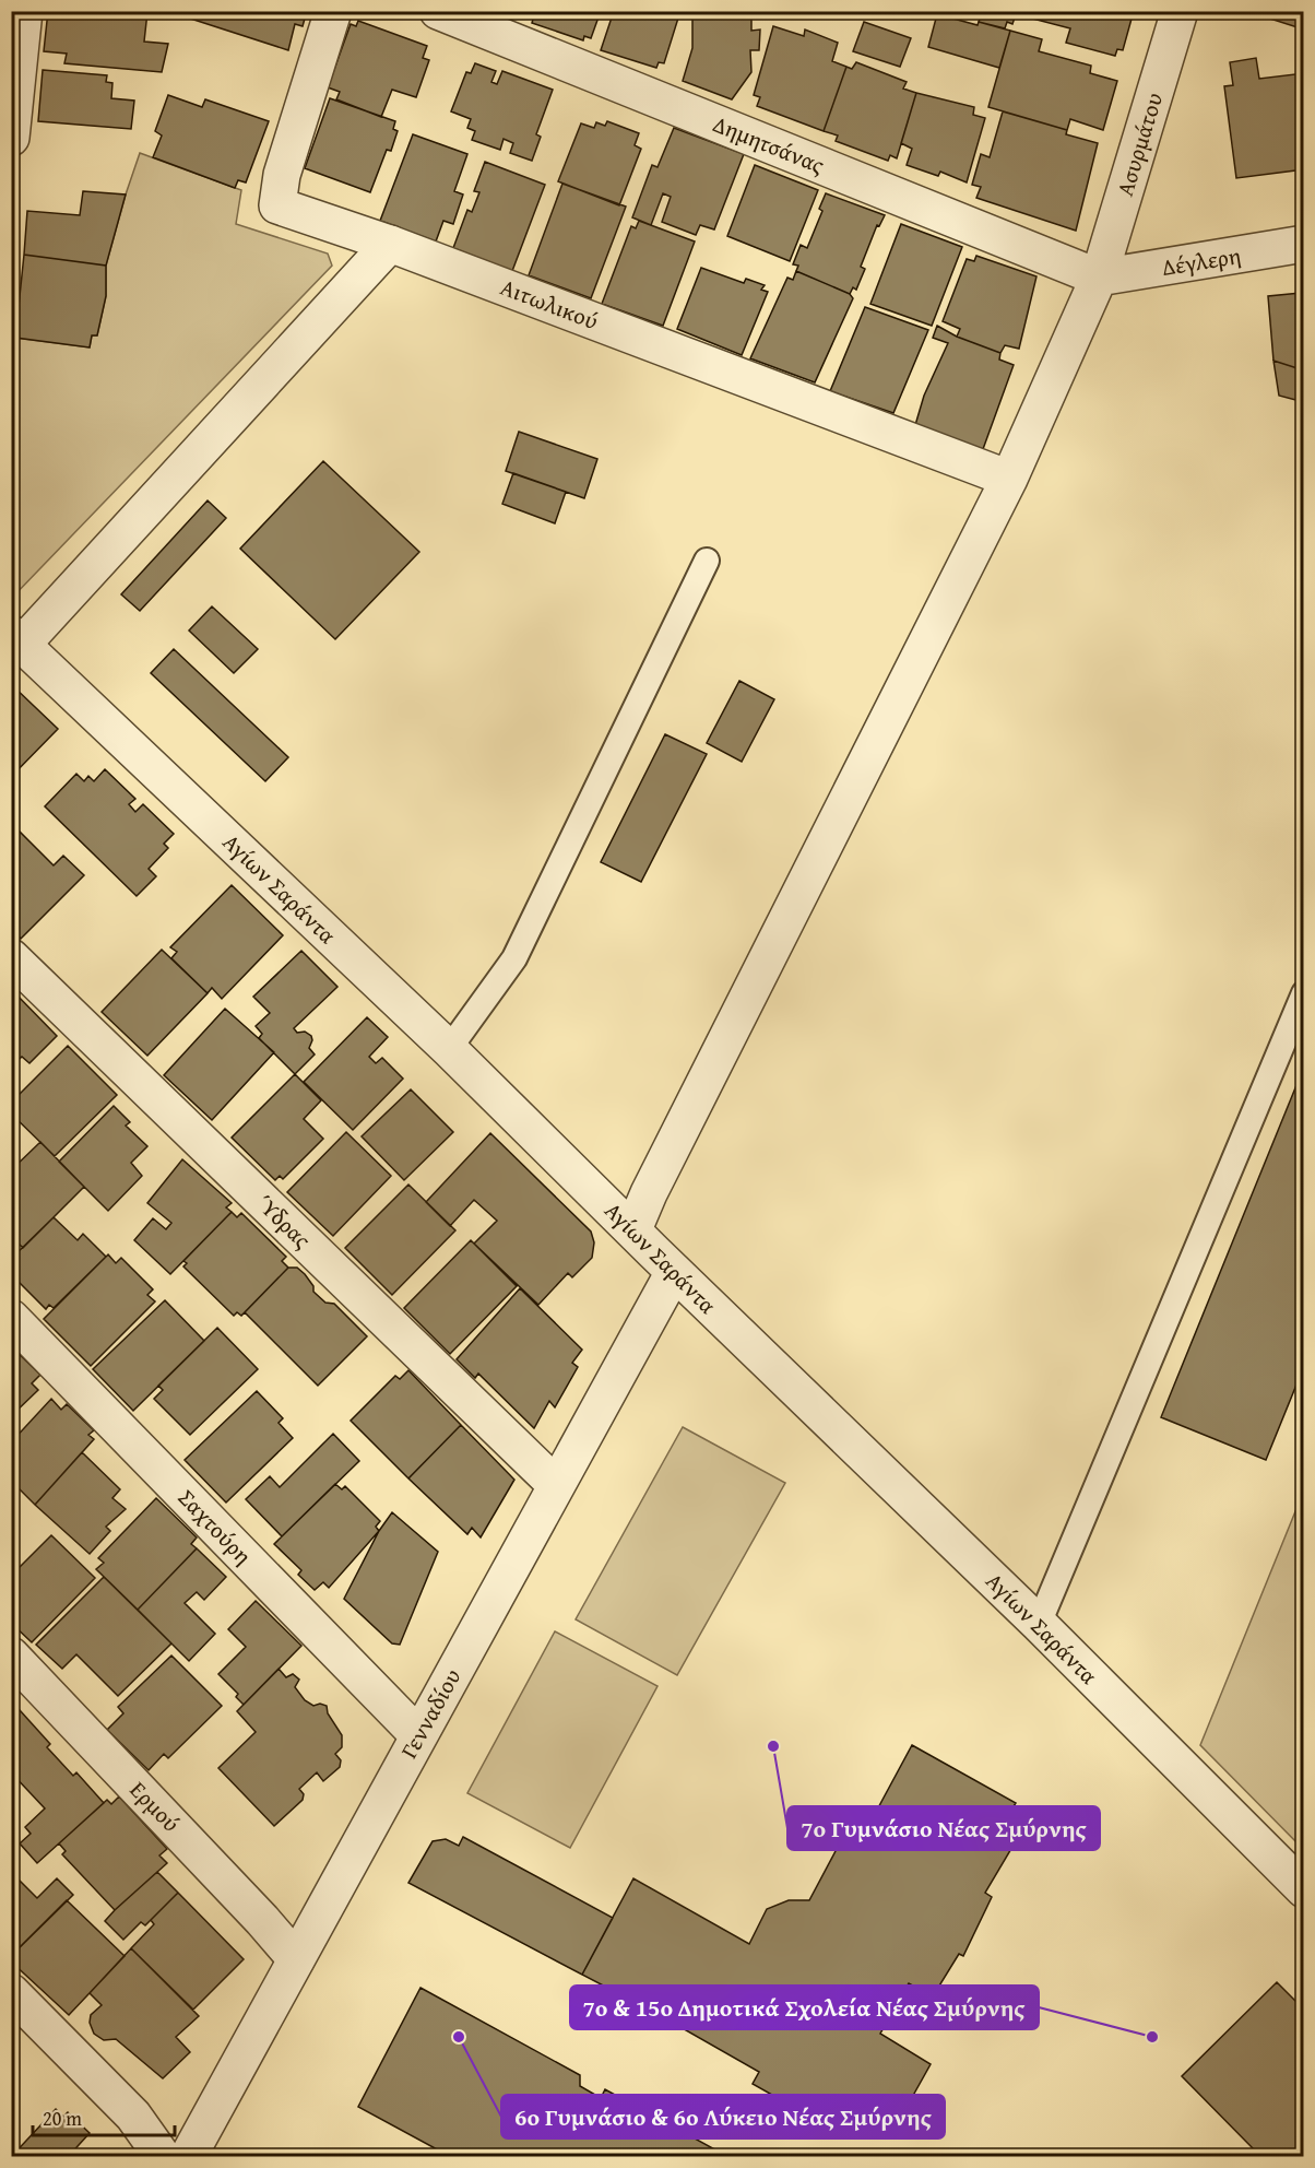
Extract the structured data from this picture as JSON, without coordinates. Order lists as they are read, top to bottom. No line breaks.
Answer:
{"streets":{"street":["Δημητσάνας","Ασυρμάτου","Δέγλερη","Αιτωλικού","Αγίων Σαράντα","Ύδρας","Σαχτούρη","Γενναδίου","Ερμού"]},"crossings":[["Δημητσάνας","Ασυρμάτου"],["Δημητσάνας","Δέγλερη"],["Ασυρμάτου","Δέγλερη"],["Ασυρμάτου","Αιτωλικού"],["Ασυρμάτου","Αγίων Σαράντα"],["Αγίων Σαράντα","Γενναδίου"],["Ύδρας","Γενναδίου"],["Σαχτούρη","Γενναδίου"],["Γενναδίου","Ερμού"]],"places":["7ο Γυμνάσιο Νέας Σμύρνης","6ο Γυμνάσιο & 6ο Λύκειο Νέας Σμύρνης","7ο & 15ο Δημοτικά Σχολεία Νέας Σμύρνης"],"scale_bar":"20 m"}
